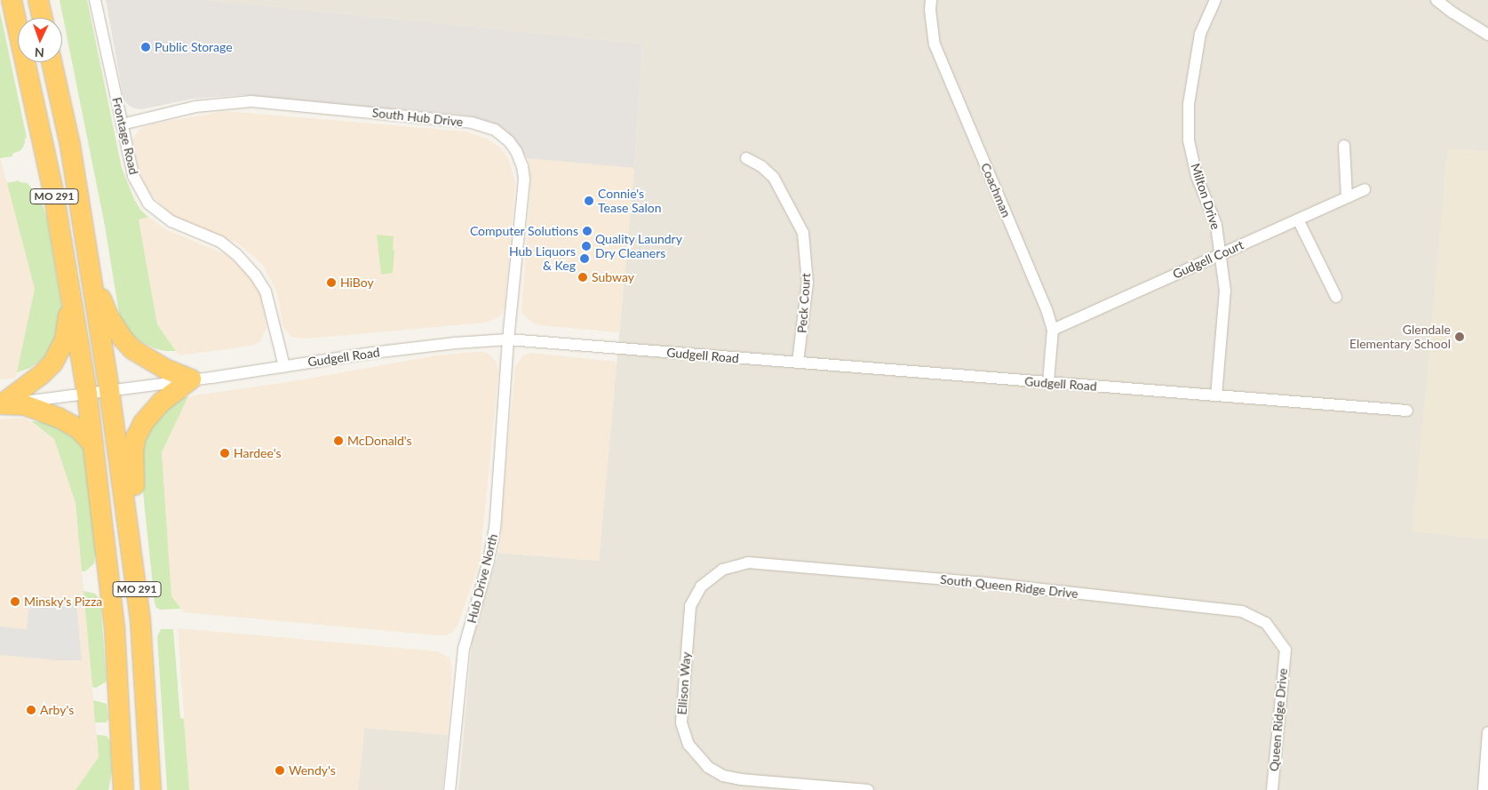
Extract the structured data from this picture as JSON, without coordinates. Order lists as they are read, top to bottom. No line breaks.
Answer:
{"streets":{"highway":["MO 291"],"street":["South Hub Drive","Frontage Road","Coachman","Milton Drive","Gudgell Court","Peck Court","Gudgell Road","Hub Drive North","South Queen Ridge Drive","Ellison Way","Queen Ridge Drive"]},"crossings":[["South Hub Drive","Frontage Road"],["South Hub Drive","Gudgell Road"],["South Hub Drive","Hub Drive North"],["Frontage Road","Gudgell Road"],["Coachman","Gudgell Court"],["Coachman","Gudgell Road"],["MO 291","Gudgell Road"],["Milton Drive","Gudgell Court"],["Milton Drive","Gudgell Road"],["Peck Court","Gudgell Road"],["Gudgell Road","Hub Drive North"],["South Queen Ridge Drive","Ellison Way"],["South Queen Ridge Drive","Queen Ridge Drive"]],"places":["Public Storage","Connie's Tease Salon","Computer Solutions","Quality Laundry Dry Cleaners","Hub Liquors & Keg","Subway","HiBoy","Glendale Elementary School","McDonald's","Hardee's","Minsky's Pizza","Arby's","Wendy's"],"north":"bottom"}
